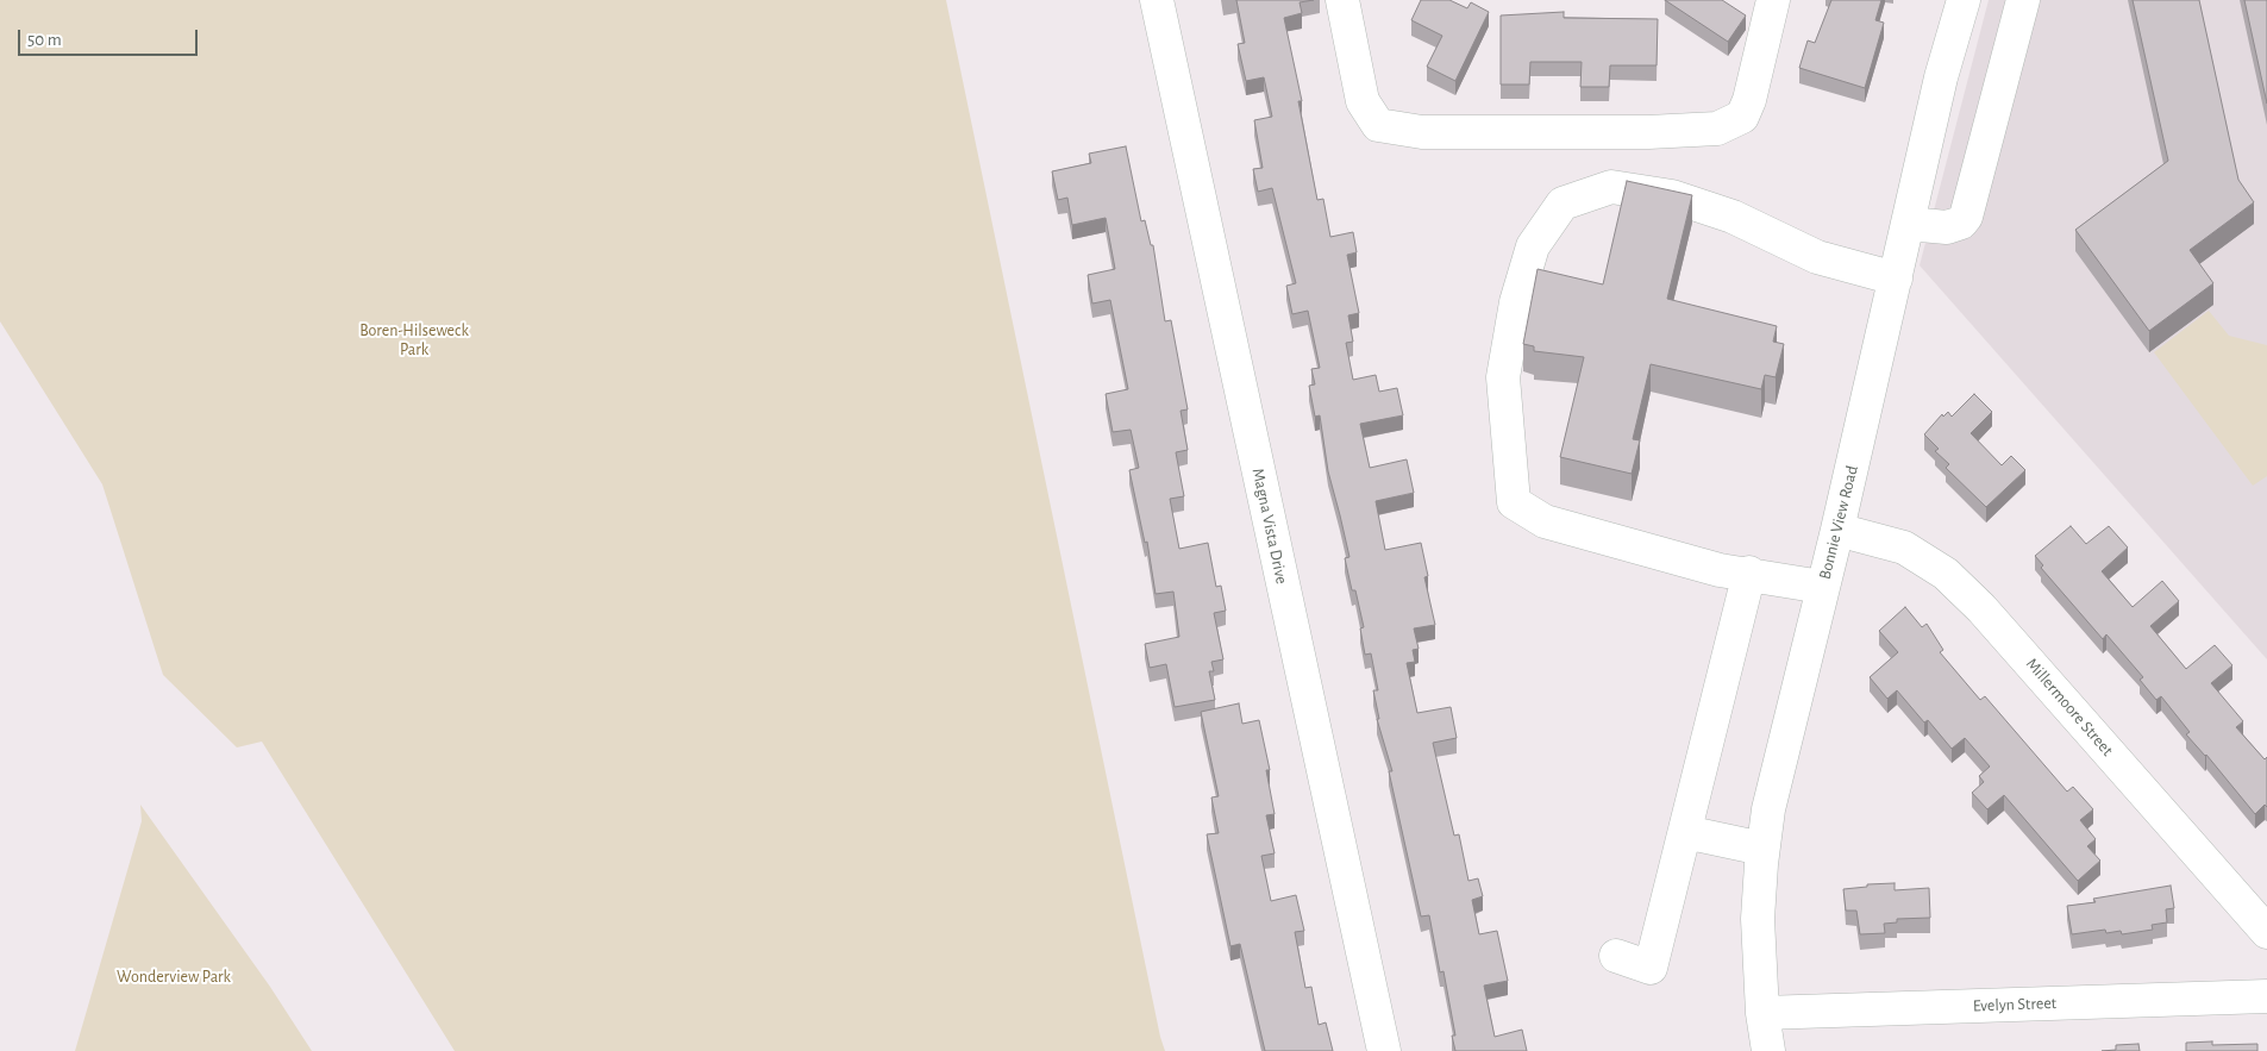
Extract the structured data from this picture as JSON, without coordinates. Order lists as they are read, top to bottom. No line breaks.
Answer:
{"streets":{"street":["Bonnie View Road","Magna Vista Drive","Millermoore Street","Evelyn Street"]},"crossings":[["Bonnie View Road","Millermoore Street"],["Bonnie View Road","Evelyn Street"]],"parks":["Boren-Hilseweck Park","Wonderview Park"],"scale_bar":"50 m"}
